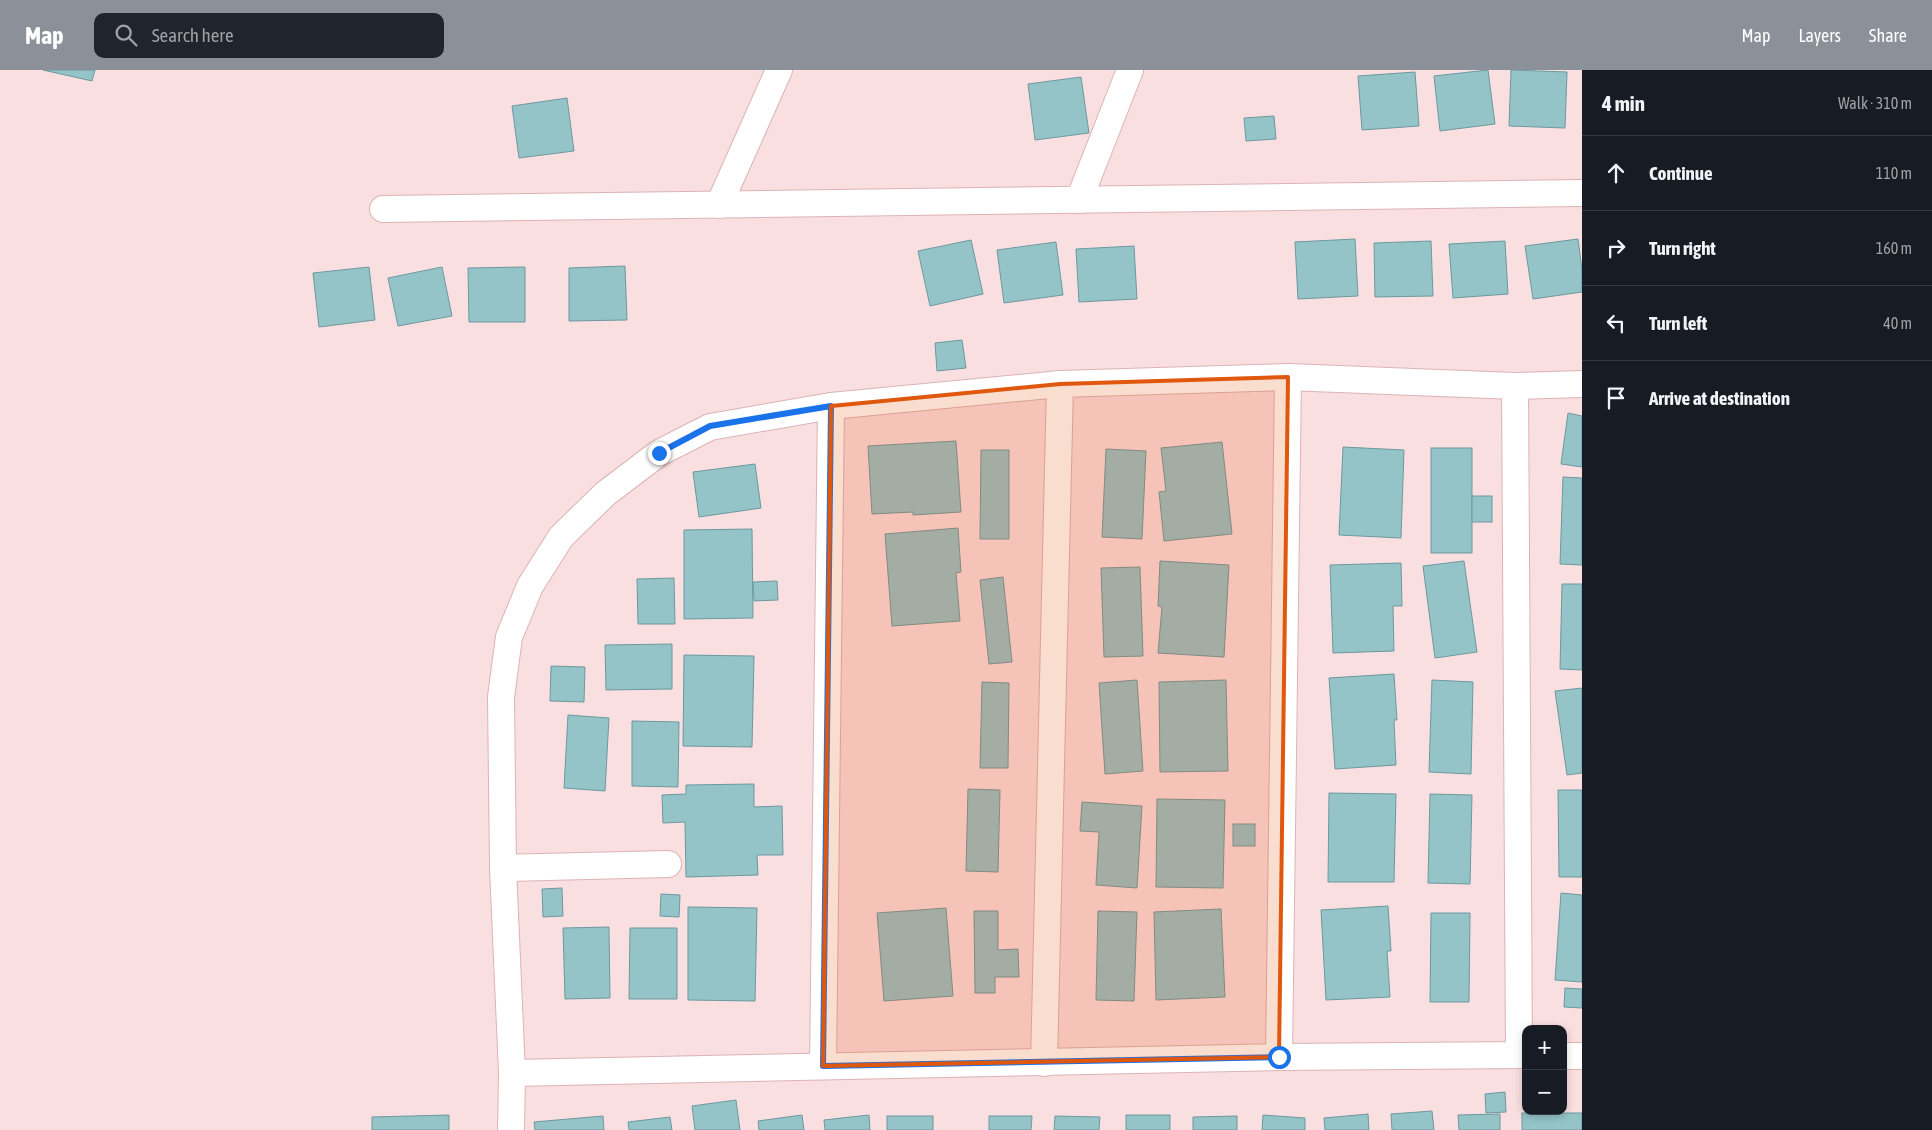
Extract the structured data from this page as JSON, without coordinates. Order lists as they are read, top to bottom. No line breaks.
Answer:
{"page":{"header":"Map","search":"Search here","nav":["Map","Layers","Share"],"heading":["4 min","Walk · 310 m"],"list":[["Continue","110 m"],["Turn right","160 m"],["Turn left","40 m"],"Arrive at destination"],"map_buttons":["+","−"]}}
